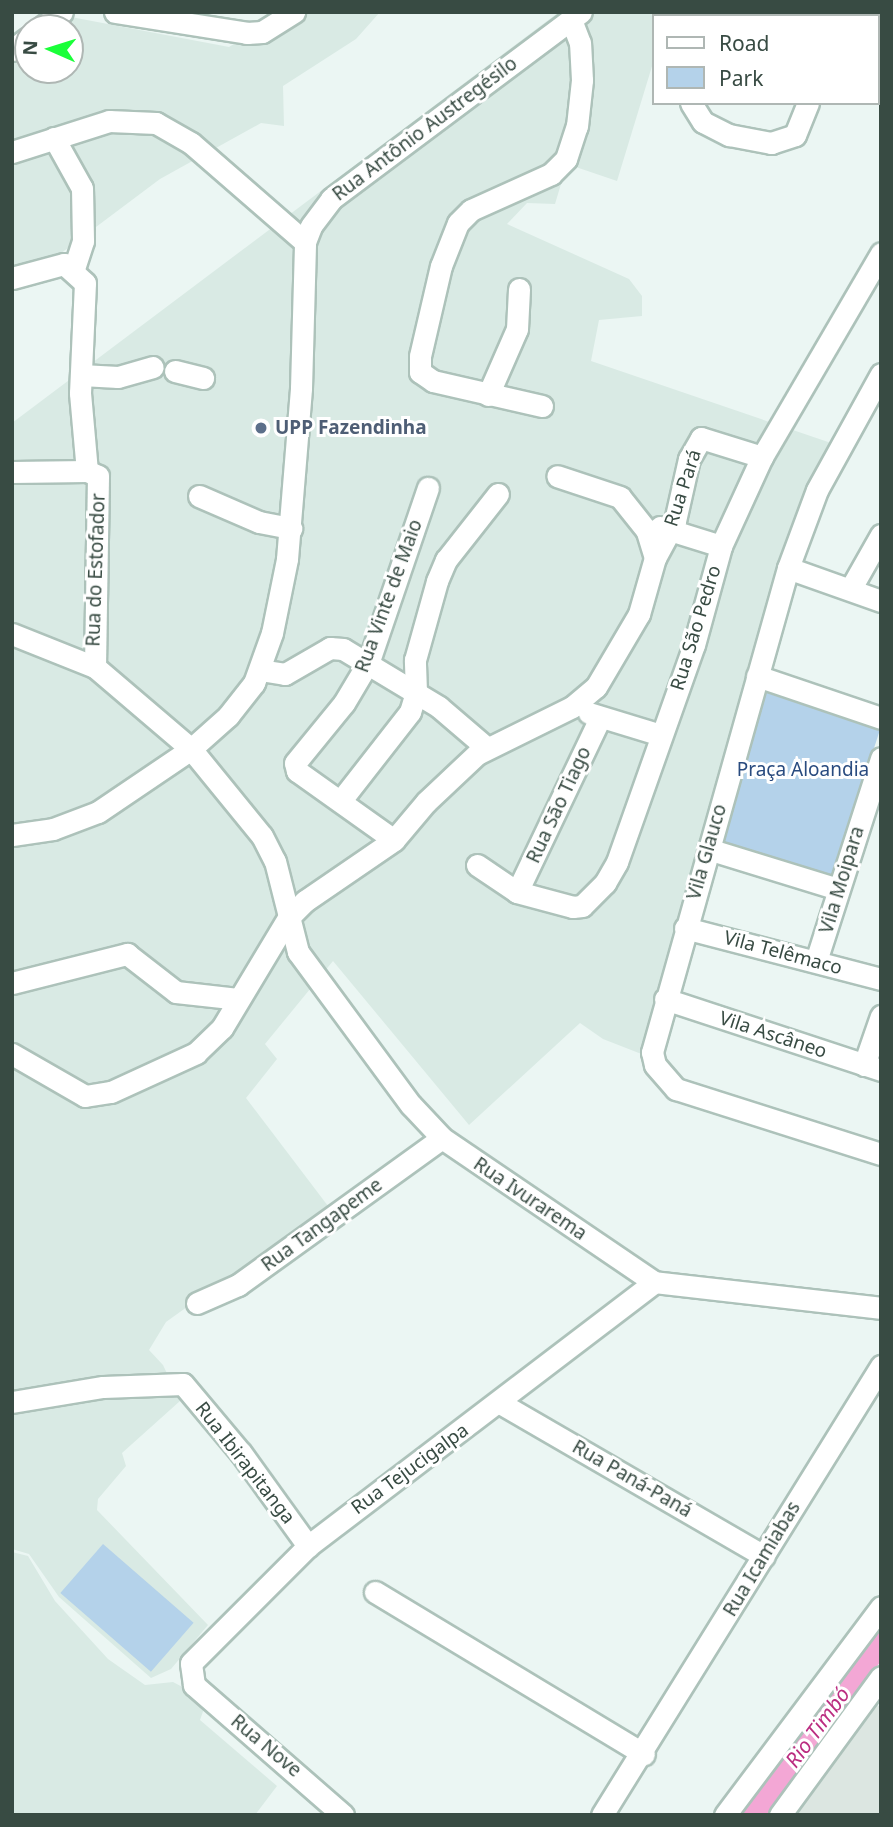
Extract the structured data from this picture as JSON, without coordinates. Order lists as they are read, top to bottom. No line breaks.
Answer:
{"streets":{"street":["Rua Antônio Austregésilo","Rua Pará","Rua do Estofador","Rua Vinte de Maio","Rua São Pedro","Rua São Tiago","Vila Glauco","Vila Moipara","Vila Telêmaco","Vila Ascâneo","Rua Ivurarema","Rua Tangapeme","Rua Ibirapitanga","Rua Tejucigalpa","Rua Paná-Paná","Rua Icamiabas","Rua Nove"]},"crossings":[["Rua Antônio Austregésilo","Rua Ivurarema"],["Rua Pará","Rua São Pedro"],["Rua do Estofador","Rua Ivurarema"],["Rua São Pedro","Rua São Tiago"],["Vila Glauco","Vila Telêmaco"],["Vila Glauco","Vila Ascâneo"],["Vila Moipara","Vila Telêmaco"],["Rua Ivurarema","Rua Tangapeme"],["Rua Ivurarema","Rua Tejucigalpa"],["Rua Ibirapitanga","Rua Tejucigalpa"],["Rua Tejucigalpa","Rua Paná-Paná"],["Rua Tejucigalpa","Rua Nove"],["Rua Paná-Paná","Rua Icamiabas"]],"water":["Rio Timbó"],"parks":["Praça Aloandia"],"places":["UPP Fazendinha"],"legend":["Road","Park"],"north":"left"}
